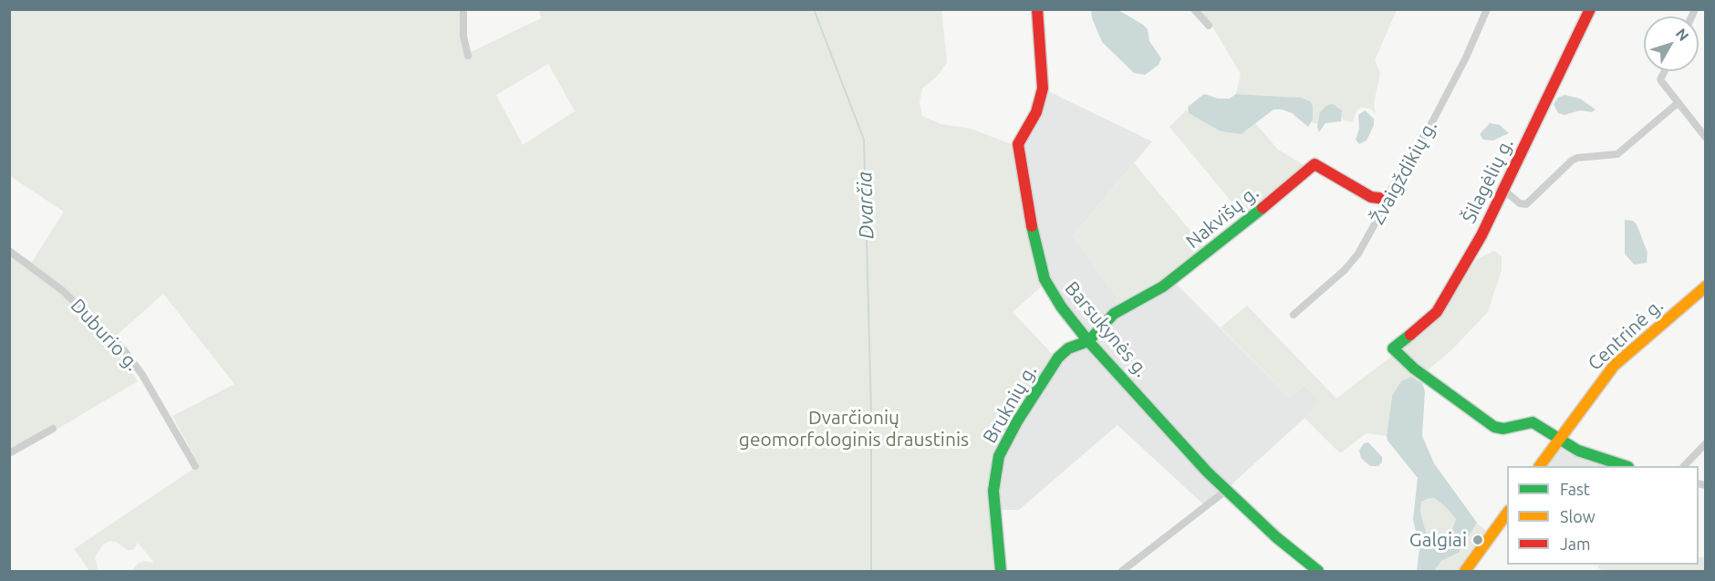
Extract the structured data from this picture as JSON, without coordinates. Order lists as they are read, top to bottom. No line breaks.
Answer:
{"streets":{"street":["Žvaigždikių g.","Šilagėlių g.","Nakvišų g.","Barsukynės g.","Duburio g.","Centrinė g.","Bruknių g."]},"crossings":[["Žvaigždikių g.","Nakvišų g."],["Šilagėlių g.","Centrinė g."],["Nakvišų g.","Barsukynės g."],["Nakvišų g.","Bruknių g."],["Barsukynės g.","Bruknių g."]],"water":["Dvarčia"],"parks":["Dvarčionių geomorfologinis draustinis"],"places":["Galgiai"],"legend":["Fast","Slow","Jam"],"north":"top right"}
